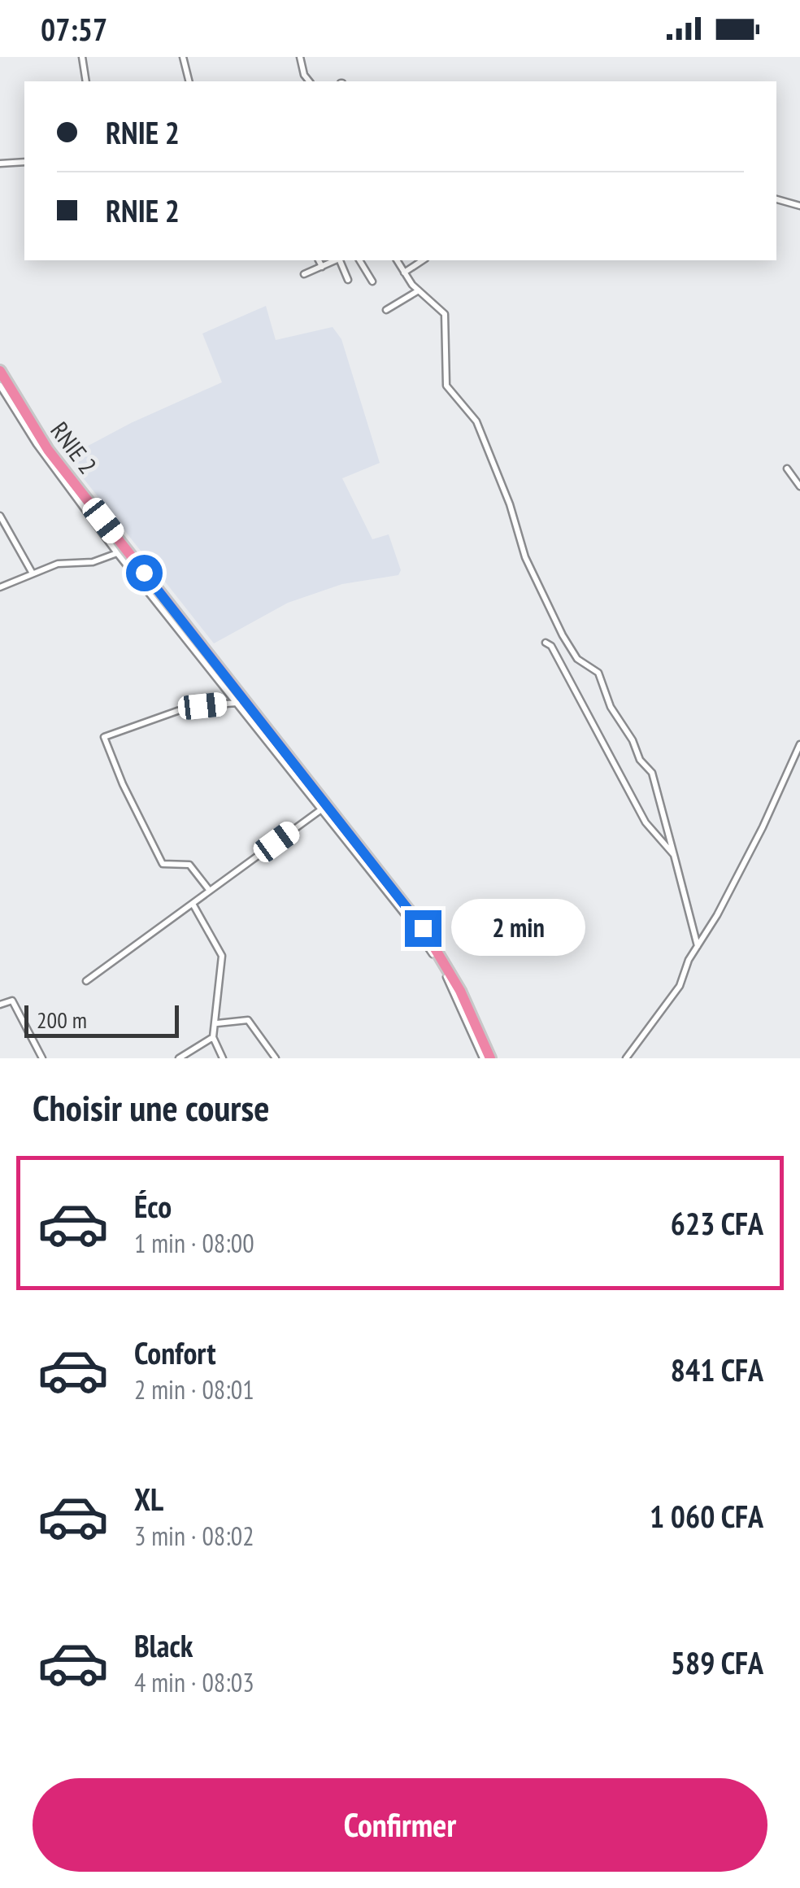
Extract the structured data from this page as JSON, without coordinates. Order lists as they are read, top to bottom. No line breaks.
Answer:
{"streets":{"highway":["RNIE 2"]},"scale_bar":"200 m","page":{"status":"07:57","banner":["RNIE 2","RNIE 2"],"bubble":"2 min","scale":"200 m","heading":"Choisir une course","list":[{"name":"Éco","note":"1 min · 08:00","value":"623 CFA"},{"name":"Confort","note":"2 min · 08:01","value":"841 CFA"},{"name":"XL","note":"3 min · 08:02","value":"1 060 CFA"},{"name":"Black","note":"4 min · 08:03","value":"589 CFA"}],"buttons":"Confirmer"}}
